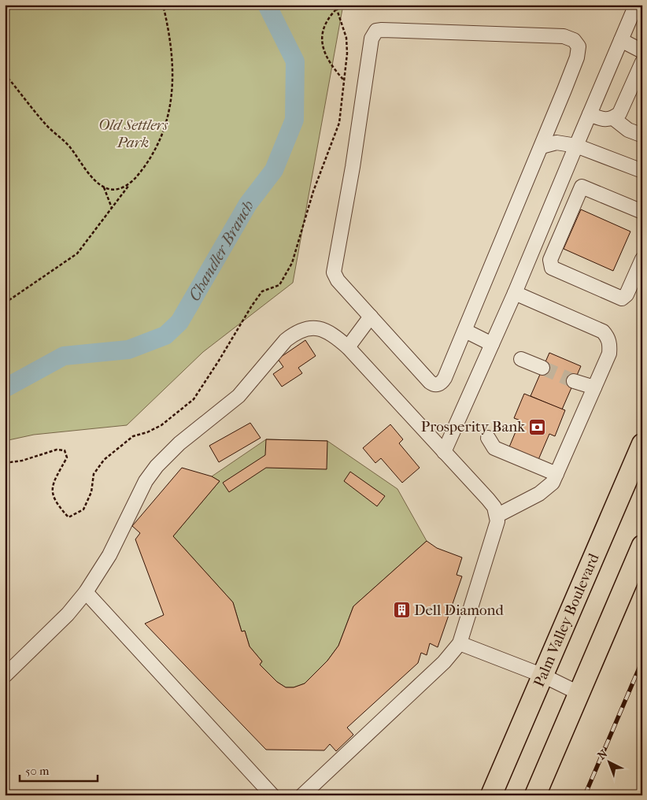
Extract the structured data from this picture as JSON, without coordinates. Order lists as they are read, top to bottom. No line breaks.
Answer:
{"streets":{"highway":["Palm Valley Boulevard"]},"water":["Chandler Branch"],"parks":["Old Settlers Park"],"places":{"bank":["Prosperity Bank"],"building":["Dell Diamond"]},"scale_bar":"50 m","north":"top left"}
